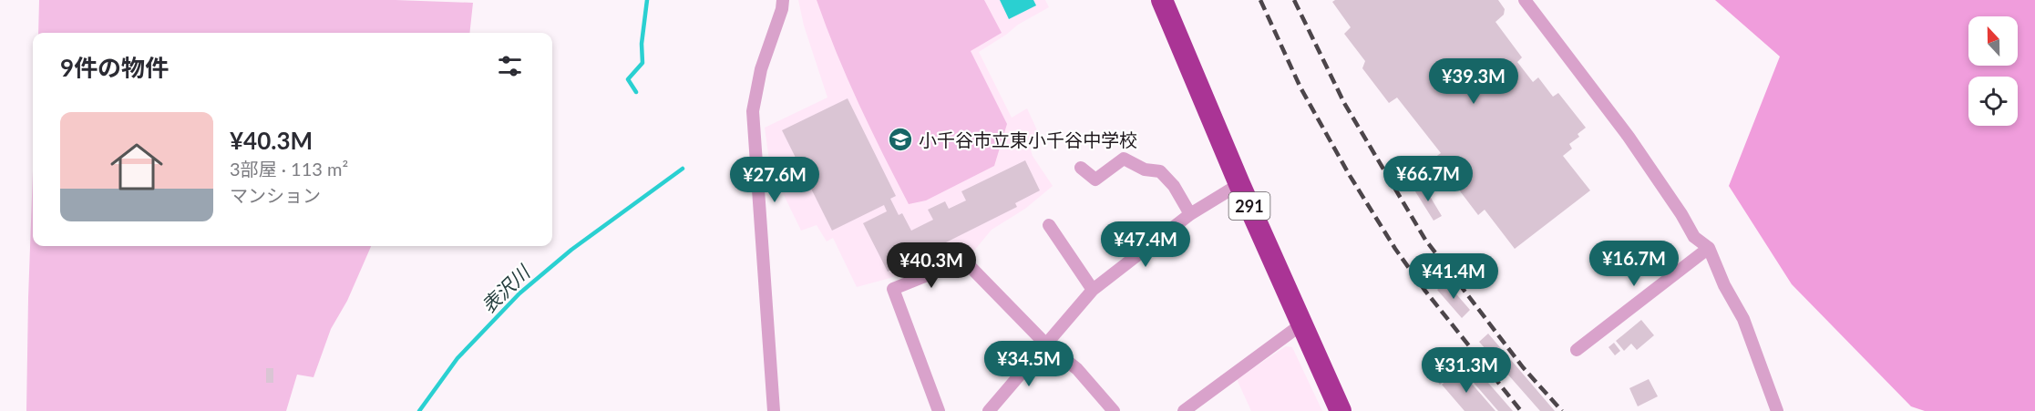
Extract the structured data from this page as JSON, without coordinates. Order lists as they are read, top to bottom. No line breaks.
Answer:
{"streets":{"highway":["291"]},"water":["表沢川"],"places":{"school or university":["小千谷市立東小千谷中学校"]},"north":"top","page":{"heading":"9件の物件","price":["¥39.3M","¥66.7M","¥27.6M","¥47.4M","¥16.7M","¥40.3M","¥41.4M","¥34.5M","¥31.3M"],"list":[{"name":"¥40.3M","note":"3部屋 · 113 m² · マンション"}]}}
